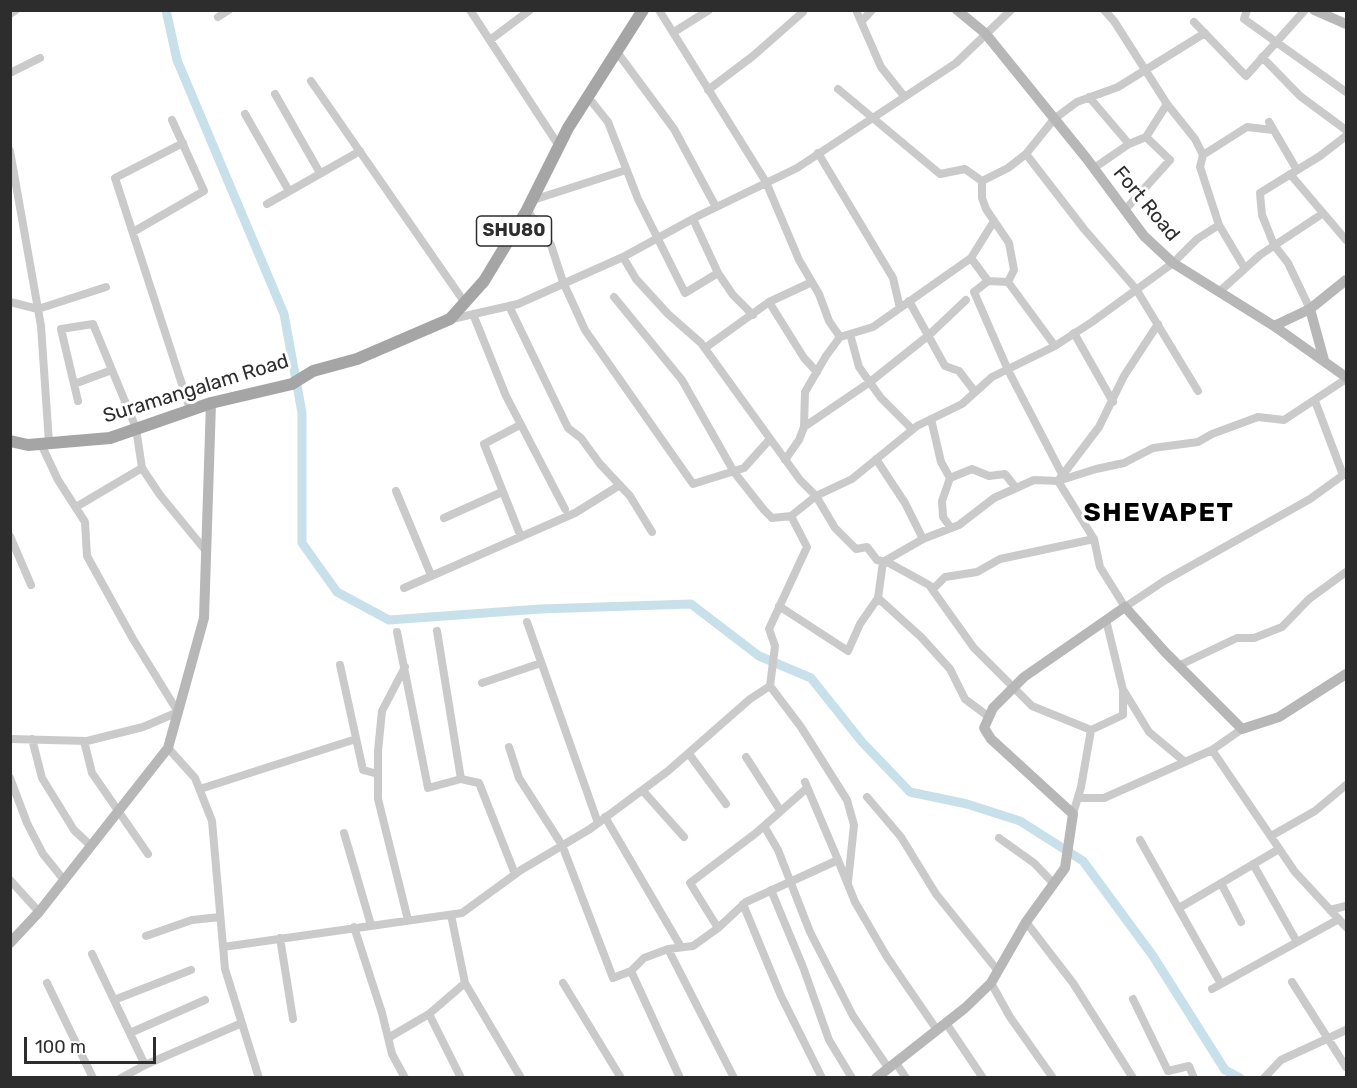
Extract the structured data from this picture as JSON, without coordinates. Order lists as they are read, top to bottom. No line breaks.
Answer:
{"streets":{"main road":["SHU80","Suramangalam Road"],"street":["Fort Road"]},"districts":["SHEVAPET"],"scale_bar":"100 m"}
